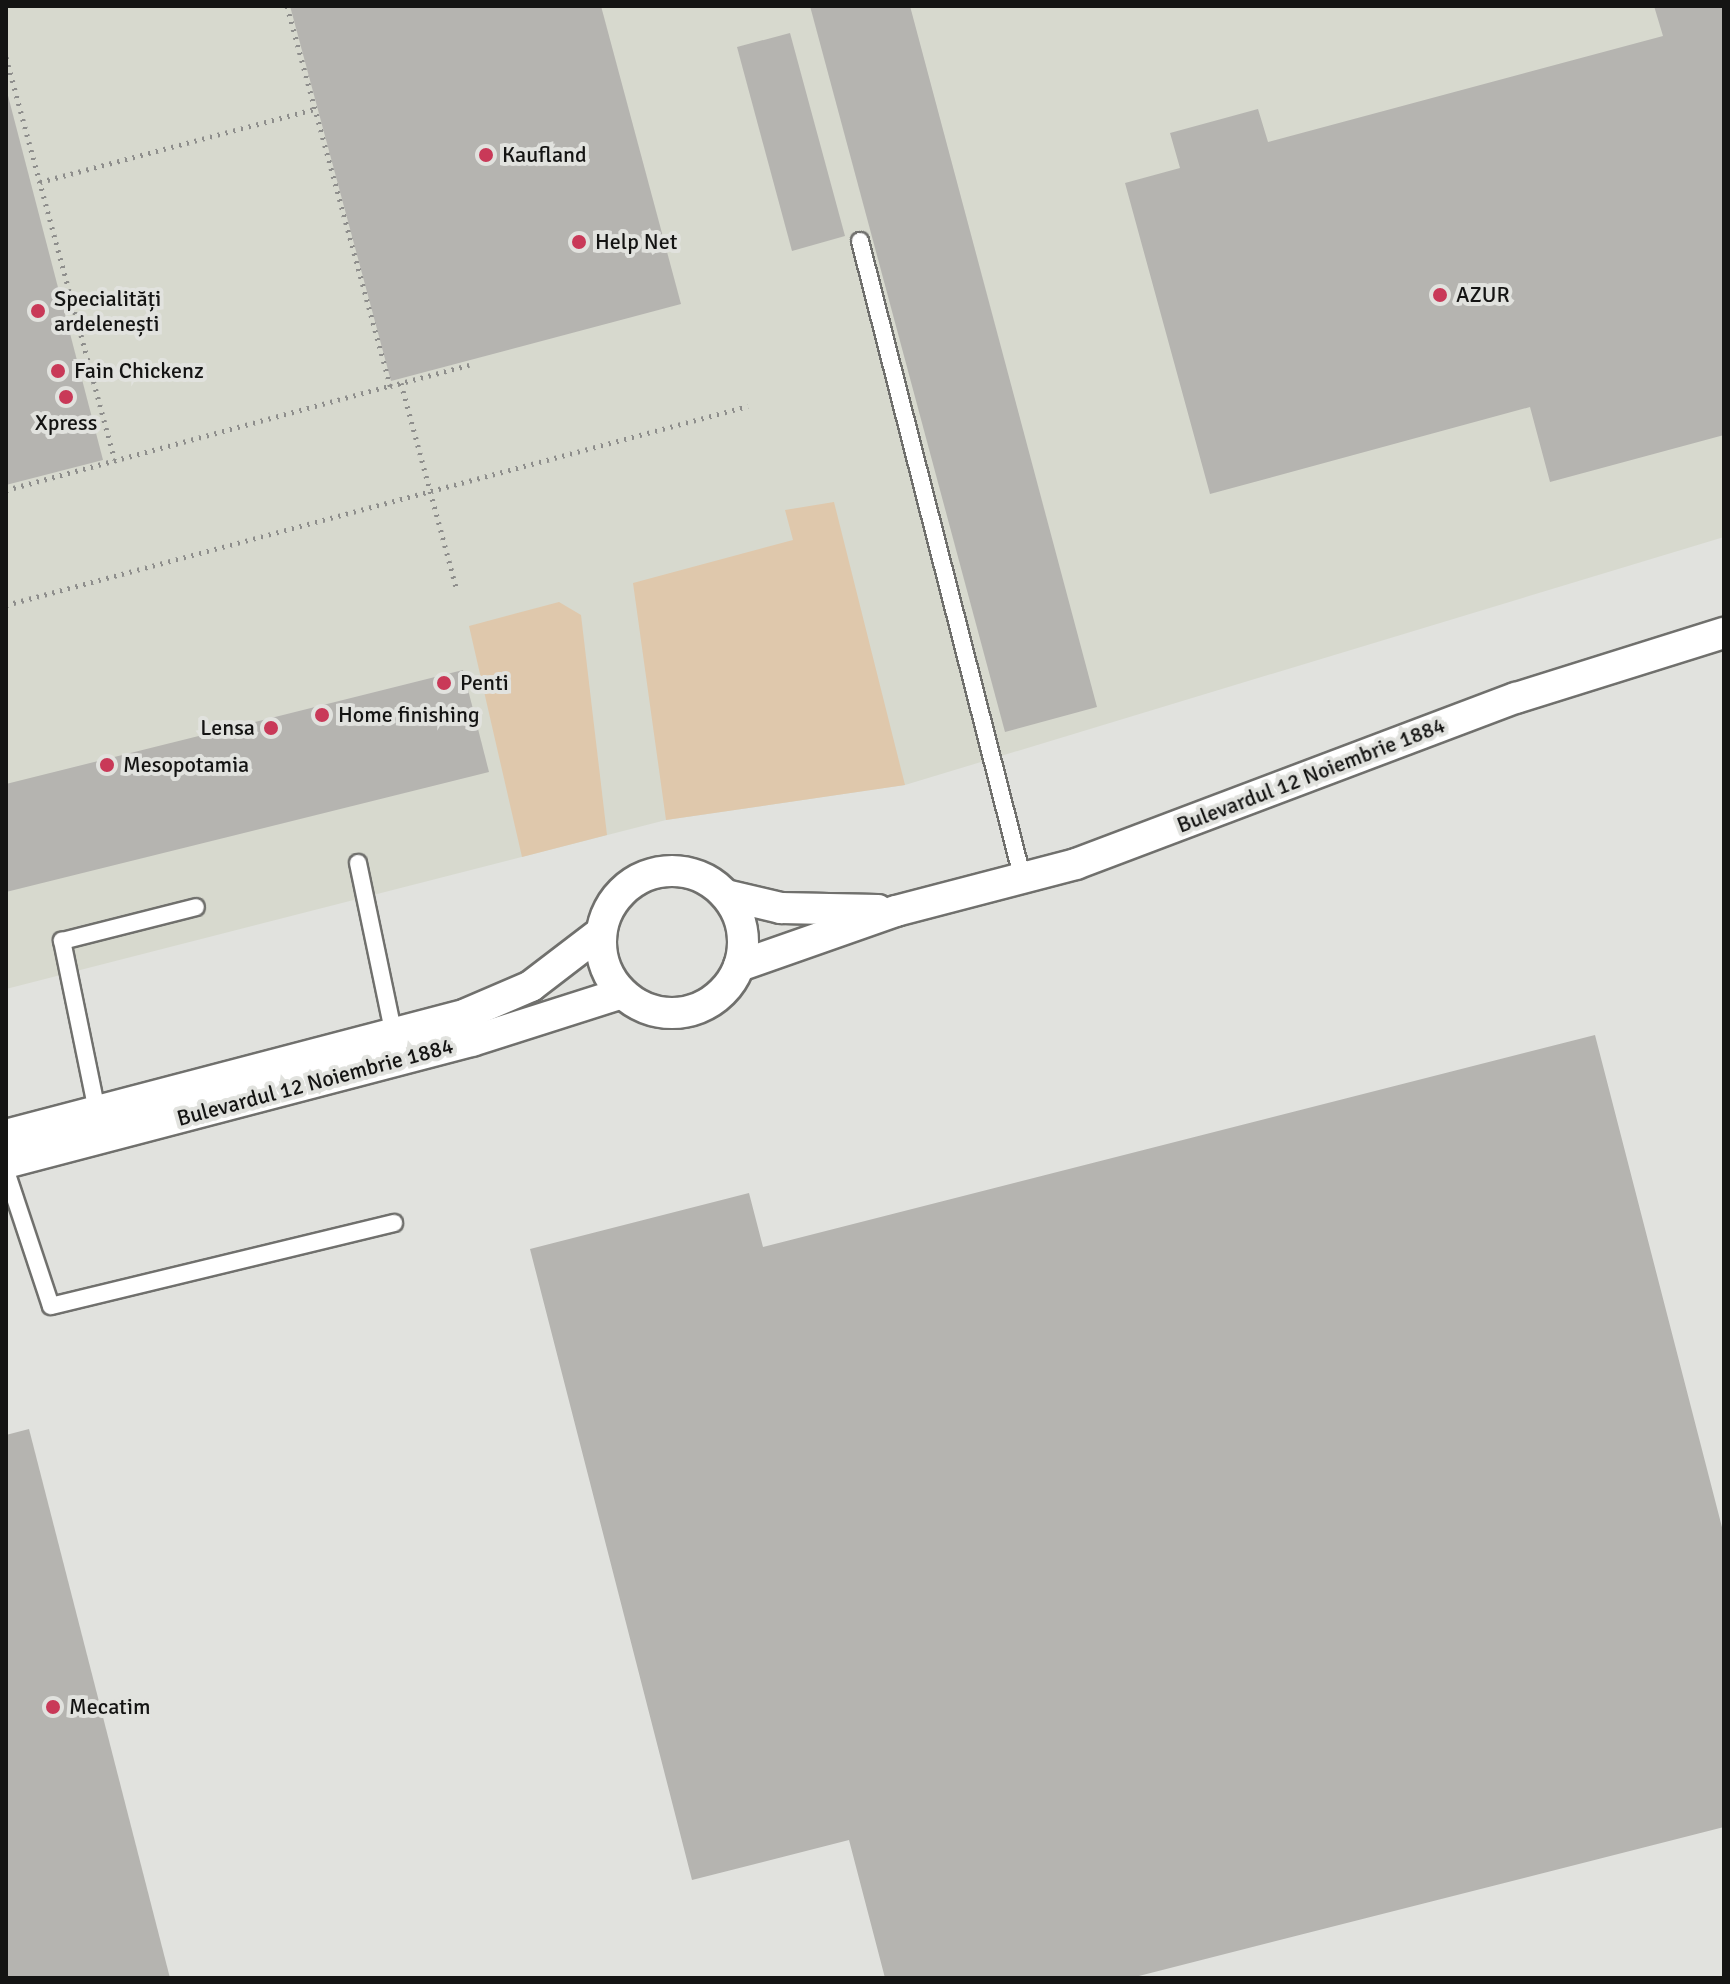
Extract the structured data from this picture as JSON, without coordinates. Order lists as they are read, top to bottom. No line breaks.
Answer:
{"streets":{"street":["Bulevardul 12 Noiembrie 1884"]},"places":["Kaufland","Help Net","AZUR","Specialități ardelenești","Fain Chickenz","Xpress","Penti","Home finishing","Lensa","Mesopotamia","Mecatim"]}
